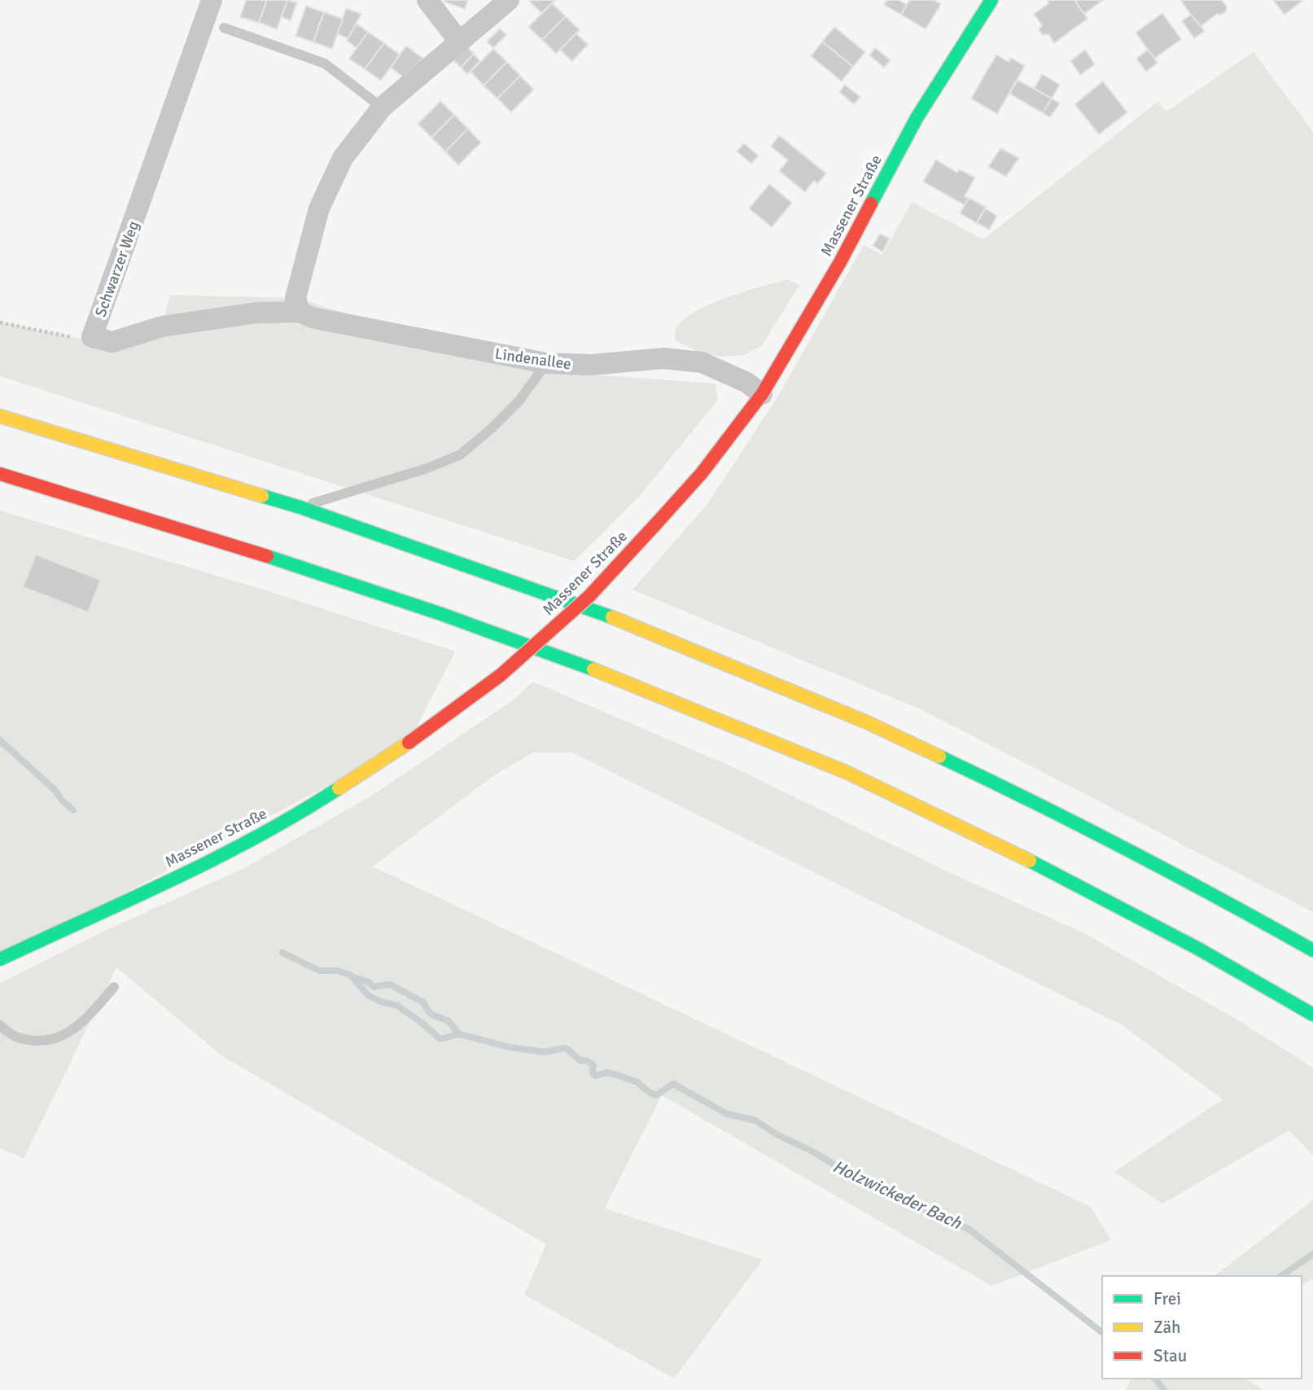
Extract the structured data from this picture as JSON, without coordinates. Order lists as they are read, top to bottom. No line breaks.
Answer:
{"streets":{"main road":["Massener Straße"],"street":["Schwarzer Weg","Lindenallee"]},"crossings":[["Massener Straße","Lindenallee"],["Schwarzer Weg","Lindenallee"]],"water":["Holzwickeder Bach"],"legend":["Frei","Zäh","Stau"]}
